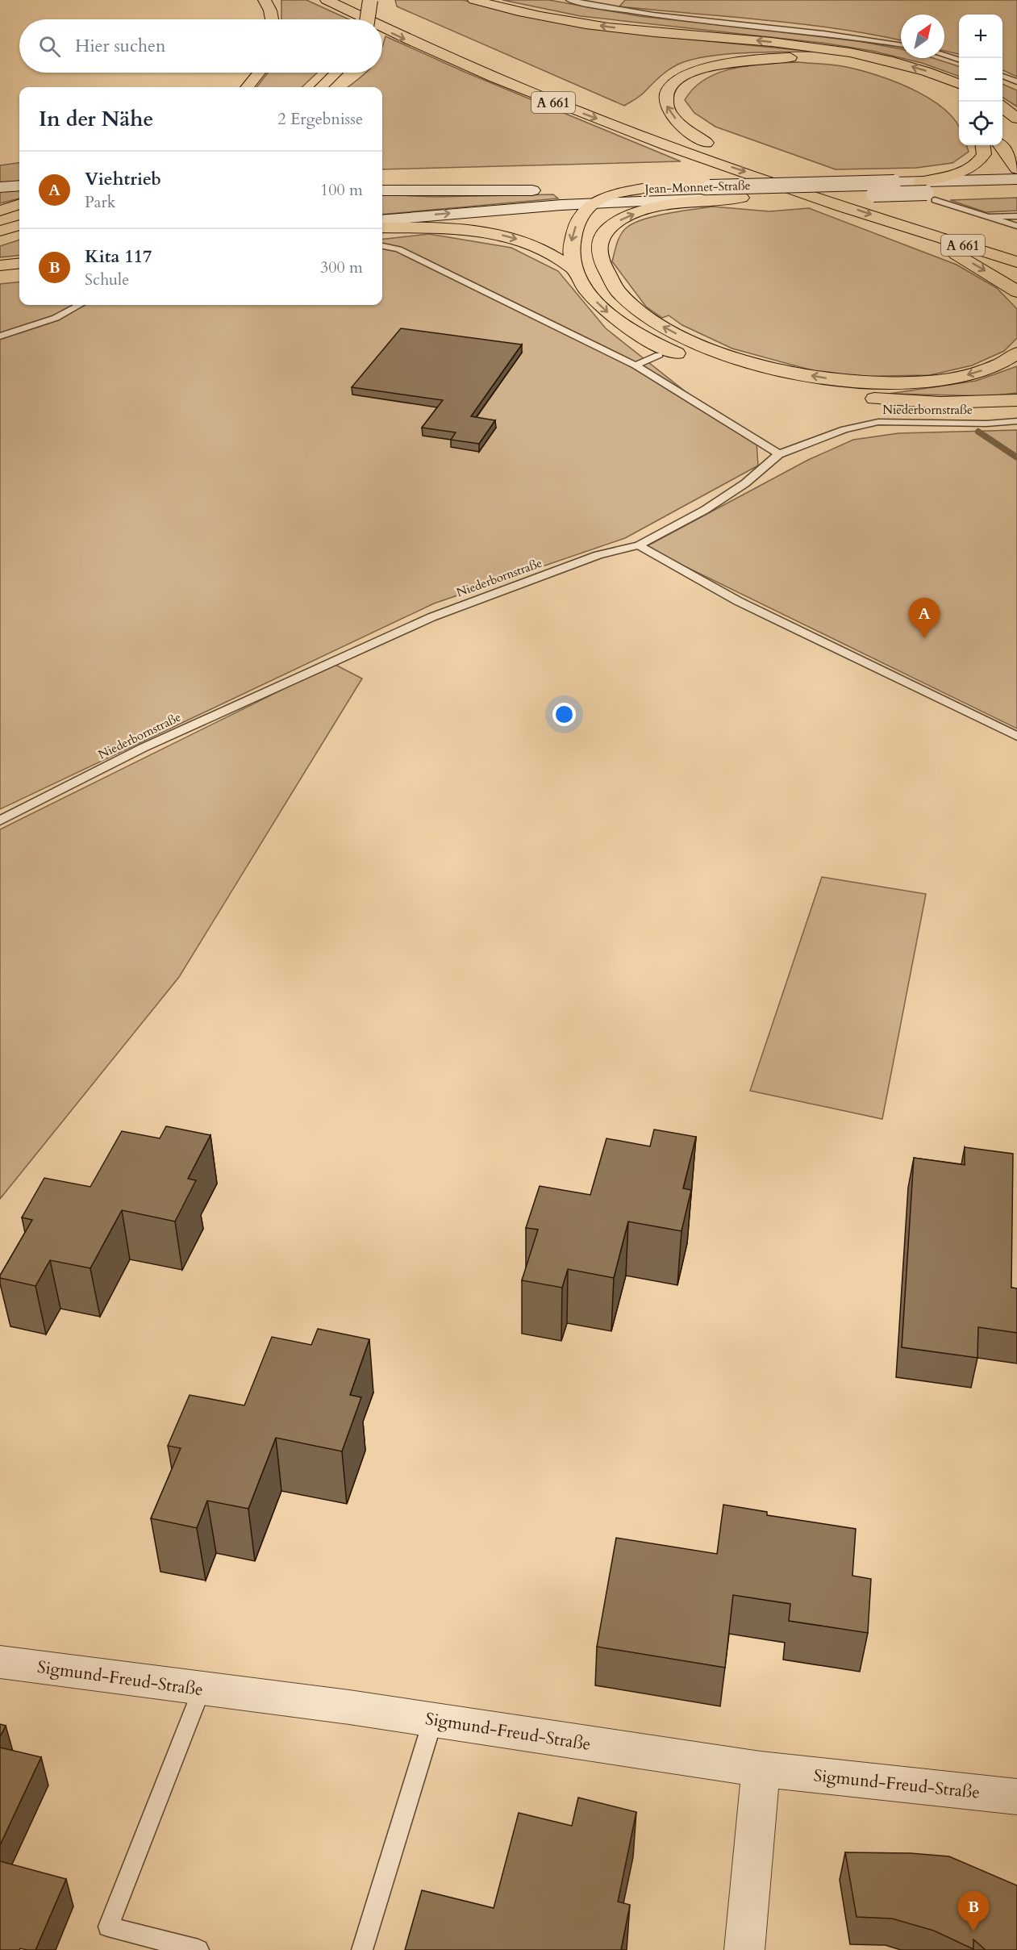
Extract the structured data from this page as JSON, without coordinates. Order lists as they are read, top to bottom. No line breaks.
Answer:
{"streets":{"main road":["A 661","Jean-Monnet-Straße","Sigmund-Freud-Straße"],"lane":["Niederbornstraße"]},"north":"top right","page":{"map_buttons":["+","−"],"search":"Hier suchen","heading":["In der Nähe","2 Ergebnisse"],"list":[{"mark":"A","name":"Viehtrieb","note":"Park","value":"100 m"},{"mark":"B","name":"Kita 117","note":"Schule","value":"300 m"}],"pins":["A","B"]}}
